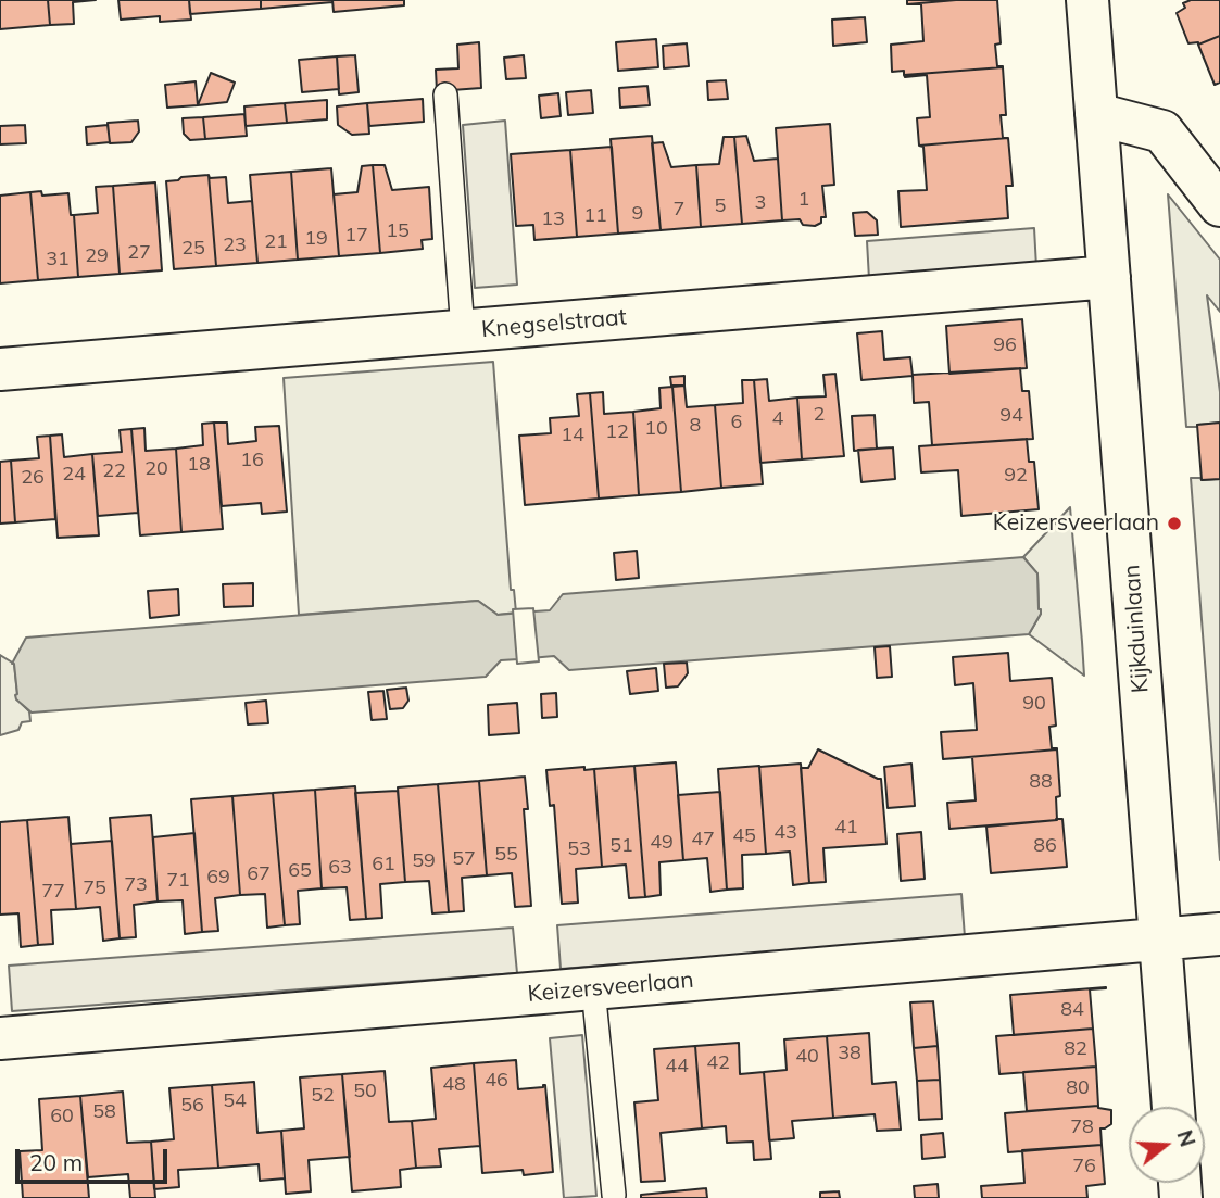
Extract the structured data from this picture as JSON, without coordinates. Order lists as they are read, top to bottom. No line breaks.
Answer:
{"streets":{"street":["Knegselstraat","Kijkduinlaan","Keizersveerlaan"]},"crossings":[["Knegselstraat","Kijkduinlaan"],["Kijkduinlaan","Keizersveerlaan"]],"places":["Keizersveerlaan"],"house_numbers":["1","3","5","7","9","11","13","15","17","19","21","23","25","27","29","31","96","2","94","4","6","8","10","12","14","16","18","20","22","24","92","26","90","88","41","43","45","47","49","51","86","53","55","57","59","61","63","65","67","69","71","73","75","77","84","82","38","40","42","44","46","48","80","50","52","54","56","58","60","78","76"],"scale_bar":"20 m","north":"right"}
